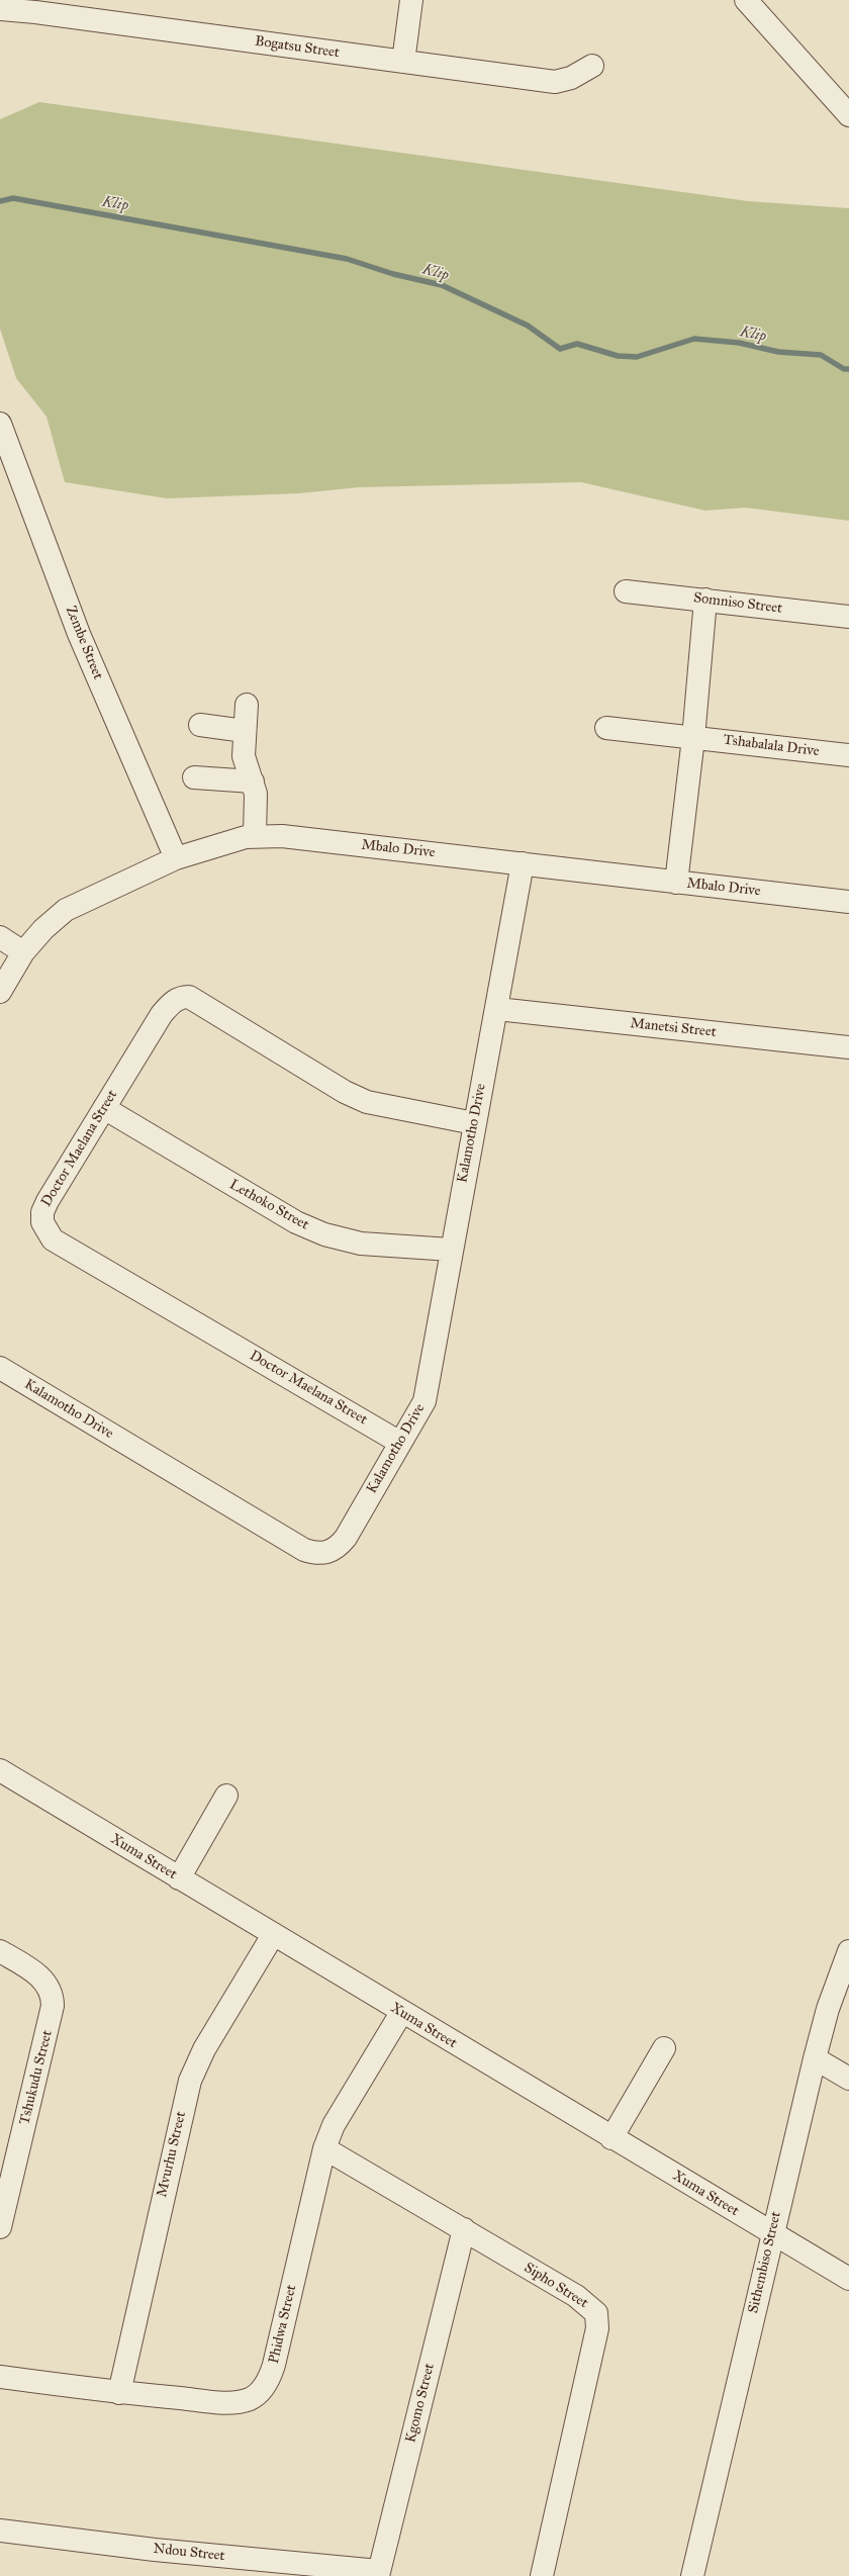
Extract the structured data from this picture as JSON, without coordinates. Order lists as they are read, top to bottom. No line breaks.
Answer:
{"streets":{"street":["Bogatsu Street","Somniso Street","Zembe Street","Tshabalala Drive","Mbalo Drive","Manetsi Street","Kalamotho Drive","Doctor Maelana Street","Lethoko Street","Xuma Street","Tshukudu Street","Mvurhu Street","Sithembiso Street","Sipho Street","Phidwa Street","Kgomo Street","Ndou Street"]},"crossings":[["Zembe Street","Mbalo Drive"],["Mbalo Drive","Kalamotho Drive"],["Manetsi Street","Kalamotho Drive"],["Kalamotho Drive","Doctor Maelana Street"],["Kalamotho Drive","Lethoko Street"],["Doctor Maelana Street","Lethoko Street"],["Xuma Street","Mvurhu Street"],["Xuma Street","Sithembiso Street"],["Xuma Street","Phidwa Street"],["Mvurhu Street","Phidwa Street"],["Sipho Street","Phidwa Street"],["Sipho Street","Kgomo Street"],["Kgomo Street","Ndou Street"]],"water":["Klip"]}
